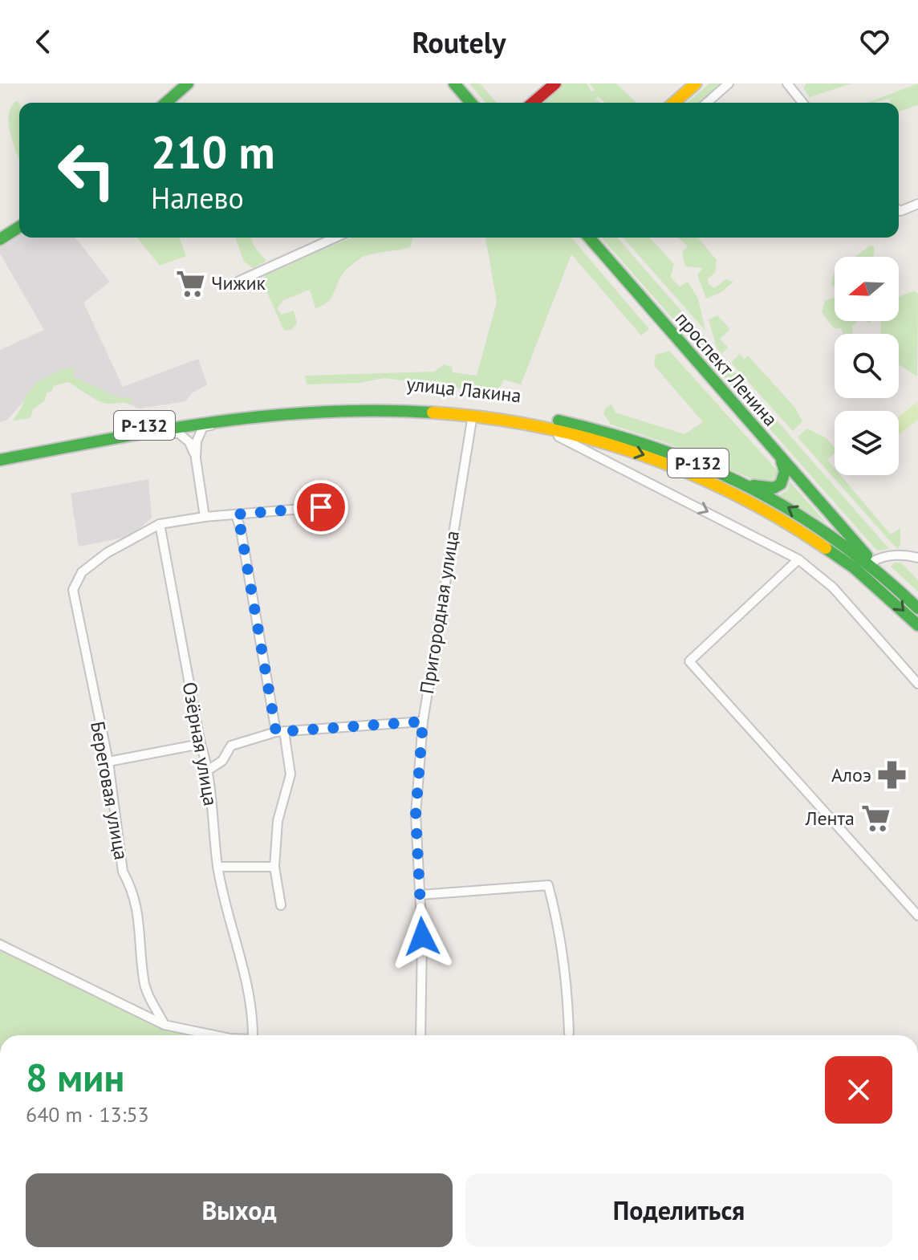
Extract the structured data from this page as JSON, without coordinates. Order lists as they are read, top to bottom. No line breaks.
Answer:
{"streets":{"main road":["проспект Ленина","улица Лакина","Р-132"],"street":["Пригородная улица","Озёрная улица","Береговая улица"]},"crossings":[["проспект Ленина","улица Лакина"],["проспект Ленина","Р-132"],["улица Лакина","Р-132"],["улица Лакина","Пригородная улица"],["Озёрная улица","Береговая улица"]],"places":{"supermarket":["Чижик","Лента"],"pharmacy":["Алоэ"]},"north":"left","page":{"header":"Routely","turn":["210 m","Налево"],"heading":["8 мин","640 m · 13:53"],"buttons":["Выход","Поделиться"]}}
